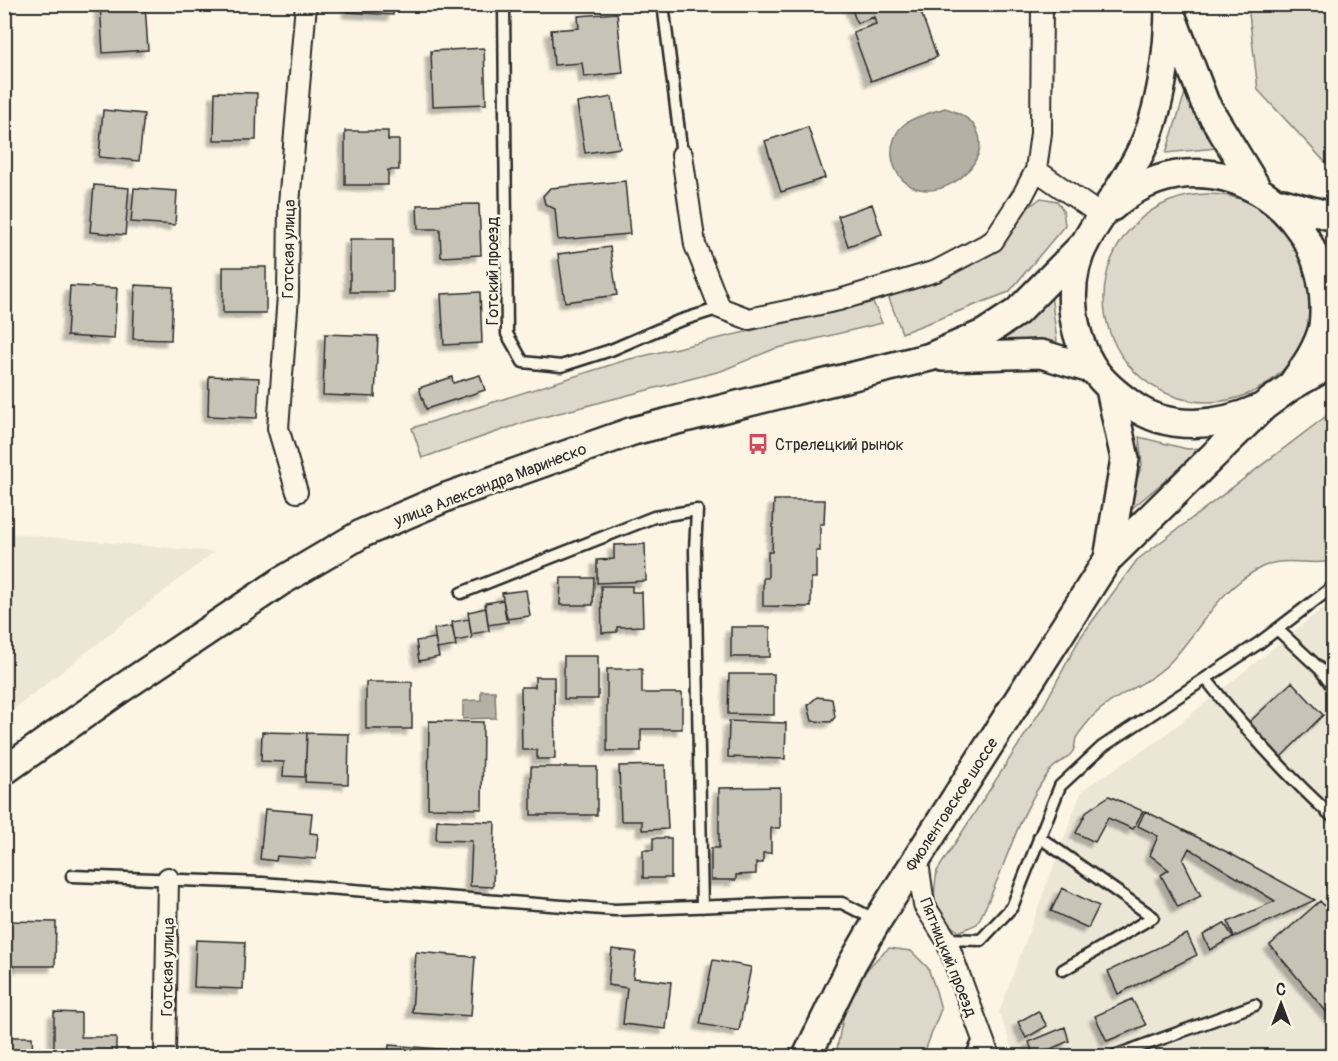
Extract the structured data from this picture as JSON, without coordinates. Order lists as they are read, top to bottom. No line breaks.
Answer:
{"streets":{"main road":["улица Александра Маринеско","Фиолентовское шоссе"],"street":["Готская улица","Пятницкий проезд"],"lane":["Готский проезд"]},"crossings":[["улица Александра Маринеско","Фиолентовское шоссе"],["Фиолентовское шоссе","Пятницкий проезд"]],"places":{"bus stop":["Стрелецкий рынок"]},"north":"top"}
